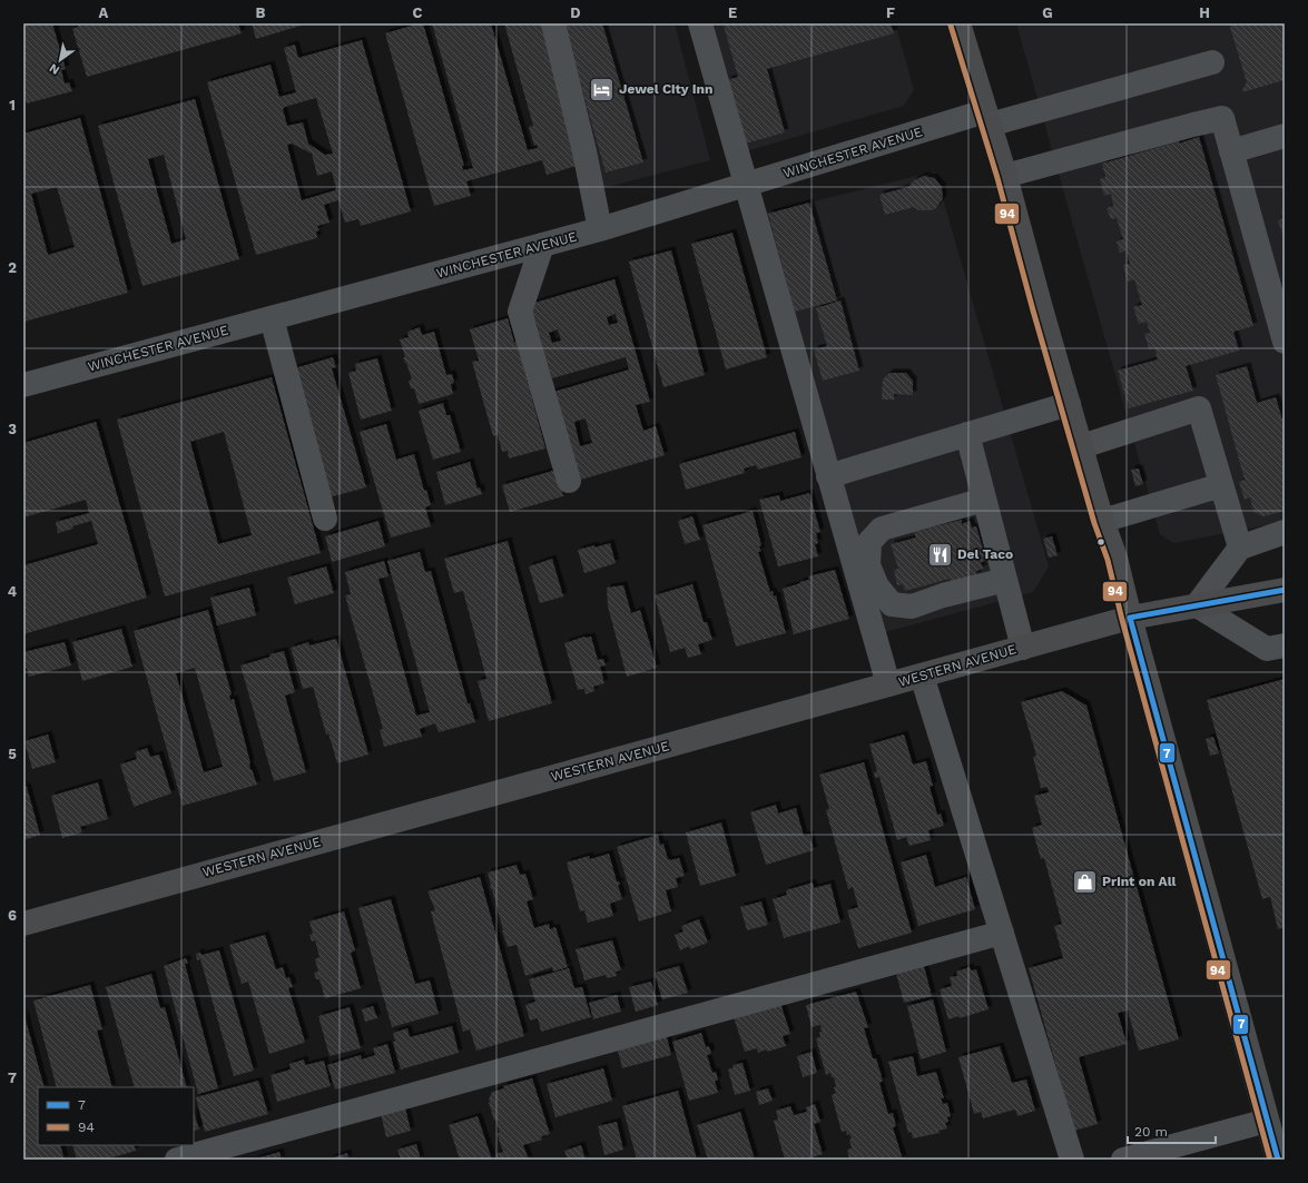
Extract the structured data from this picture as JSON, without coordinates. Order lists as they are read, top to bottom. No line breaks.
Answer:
{"streets":{"main road":["WESTERN AVENUE"],"street":["WINCHESTER AVENUE"]},"places":{"hotel":["Jewel City Inn"],"restaurant":["Del Taco"],"shop":["Print on All"]},"lines":["transit line 94","transit line 7"],"legend":["7","94"],"scale_bar":"20 m","north":"bottom left","grid":{"columns":["A","B","C","D","E","F","G","H"],"rows":["1","2","3","4","5","6","7"]}}
